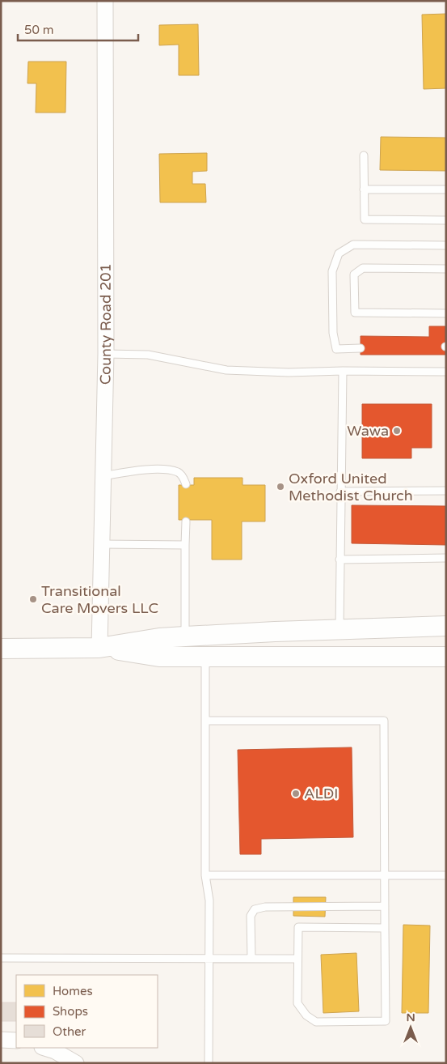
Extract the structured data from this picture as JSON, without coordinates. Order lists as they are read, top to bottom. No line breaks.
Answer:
{"streets":{"street":["County Road 201"]},"places":["Wawa","Oxford United Methodist Church","Transitional Care Movers LLC","ALDI"],"legend":["Homes","Shops","Other"],"scale_bar":"50 m","north":"top"}
